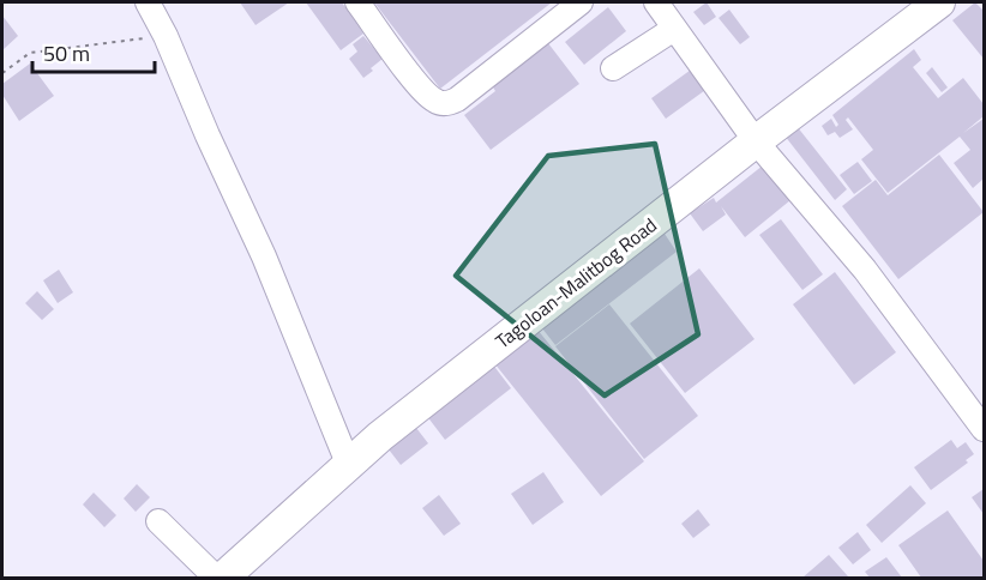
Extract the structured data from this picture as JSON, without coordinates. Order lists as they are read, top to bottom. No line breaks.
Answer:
{"streets":{"main road":["Tagoloan-Malitbog Road"]},"scale_bar":"50 m"}
